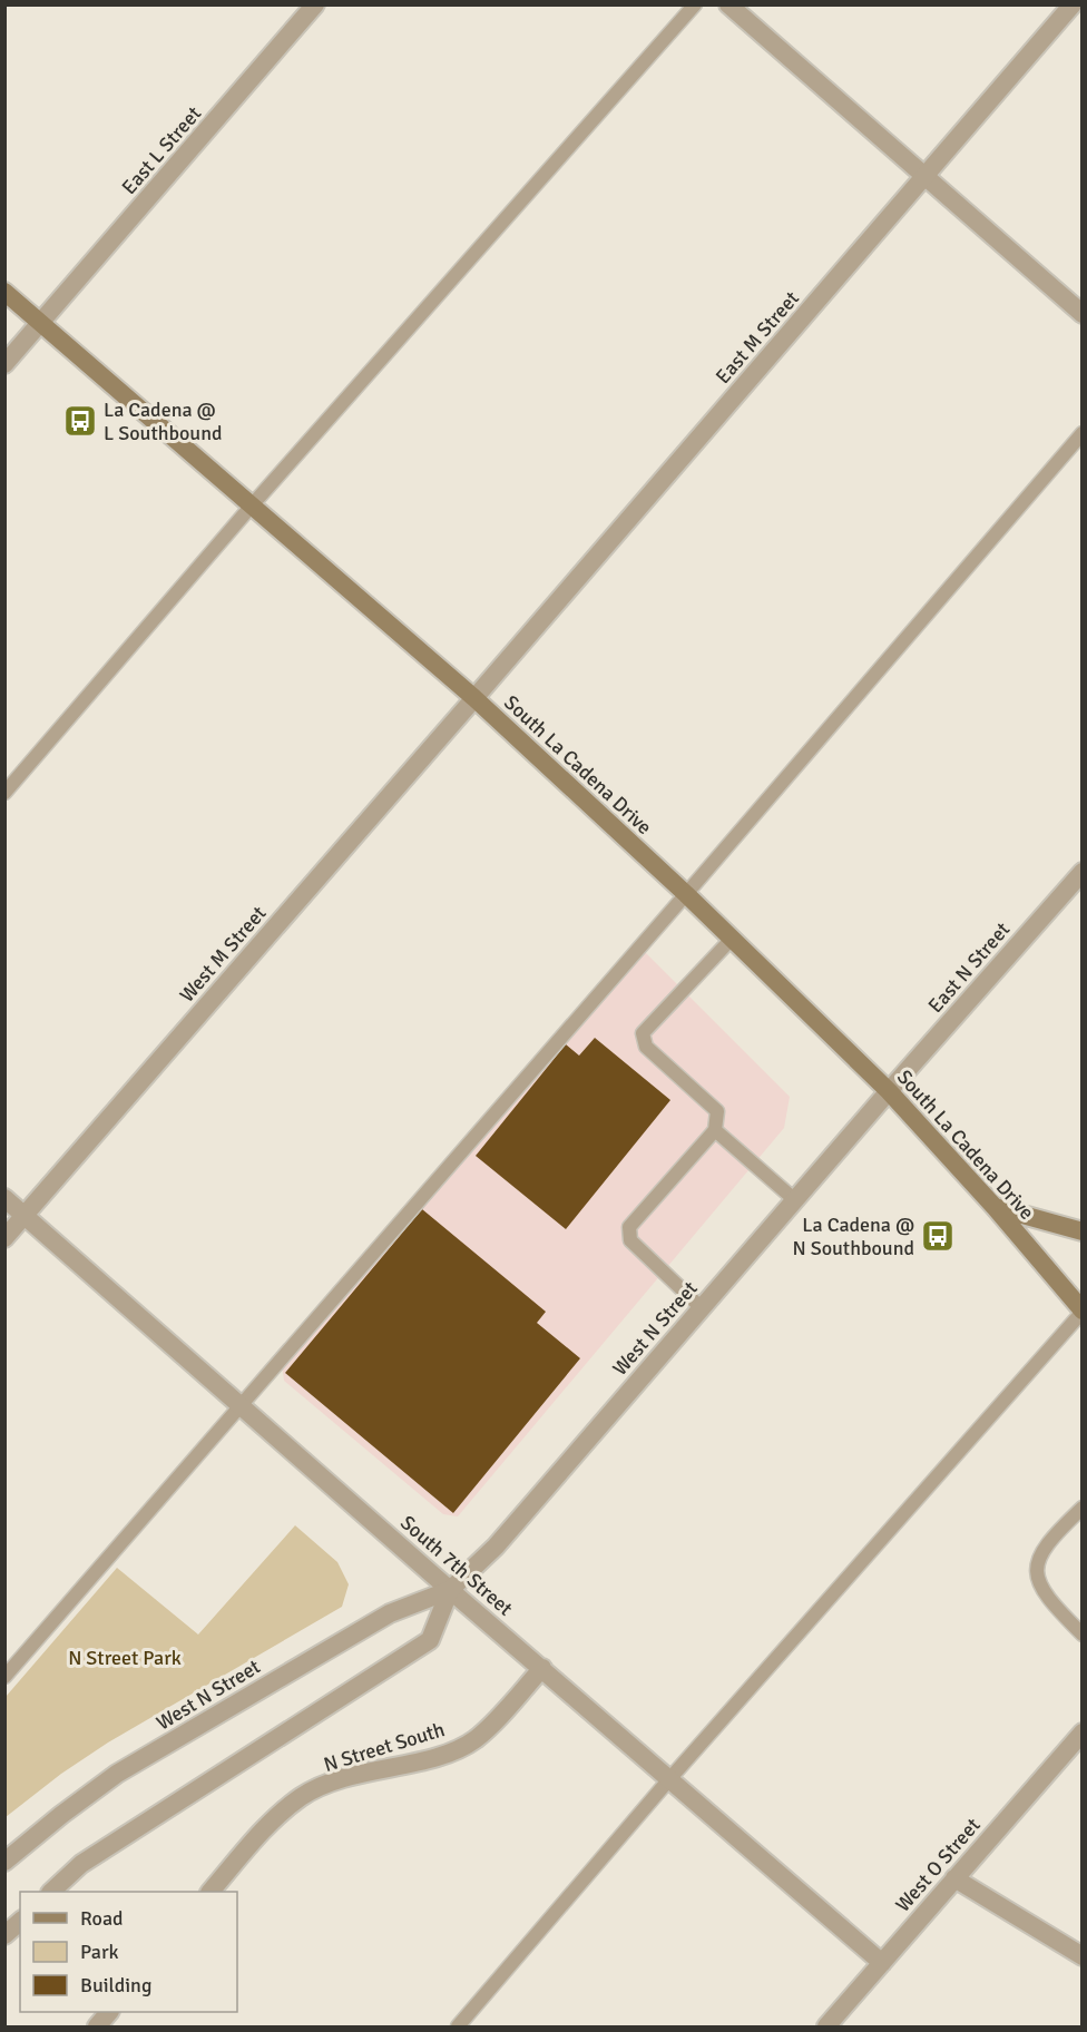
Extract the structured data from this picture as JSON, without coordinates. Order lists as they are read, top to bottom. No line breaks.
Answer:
{"streets":{"main road":["South La Cadena Drive"],"street":["East L Street","East M Street","West M Street","East N Street","West N Street","South 7th Street","N Street South","West O Street"]},"crossings":[["East L Street","South La Cadena Drive"],["East M Street","South La Cadena Drive"],["East M Street","West M Street"],["South La Cadena Drive","West M Street"],["South La Cadena Drive","East N Street"],["South La Cadena Drive","West N Street"],["West M Street","South 7th Street"],["East N Street","West N Street"],["West N Street","South 7th Street"],["South 7th Street","N Street South"],["South 7th Street","West O Street"]],"parks":["N Street Park"],"places":{"bus stop":["La Cadena @ L Southbound","La Cadena @ N Southbound"]},"legend":["Road","Park","Building"]}
